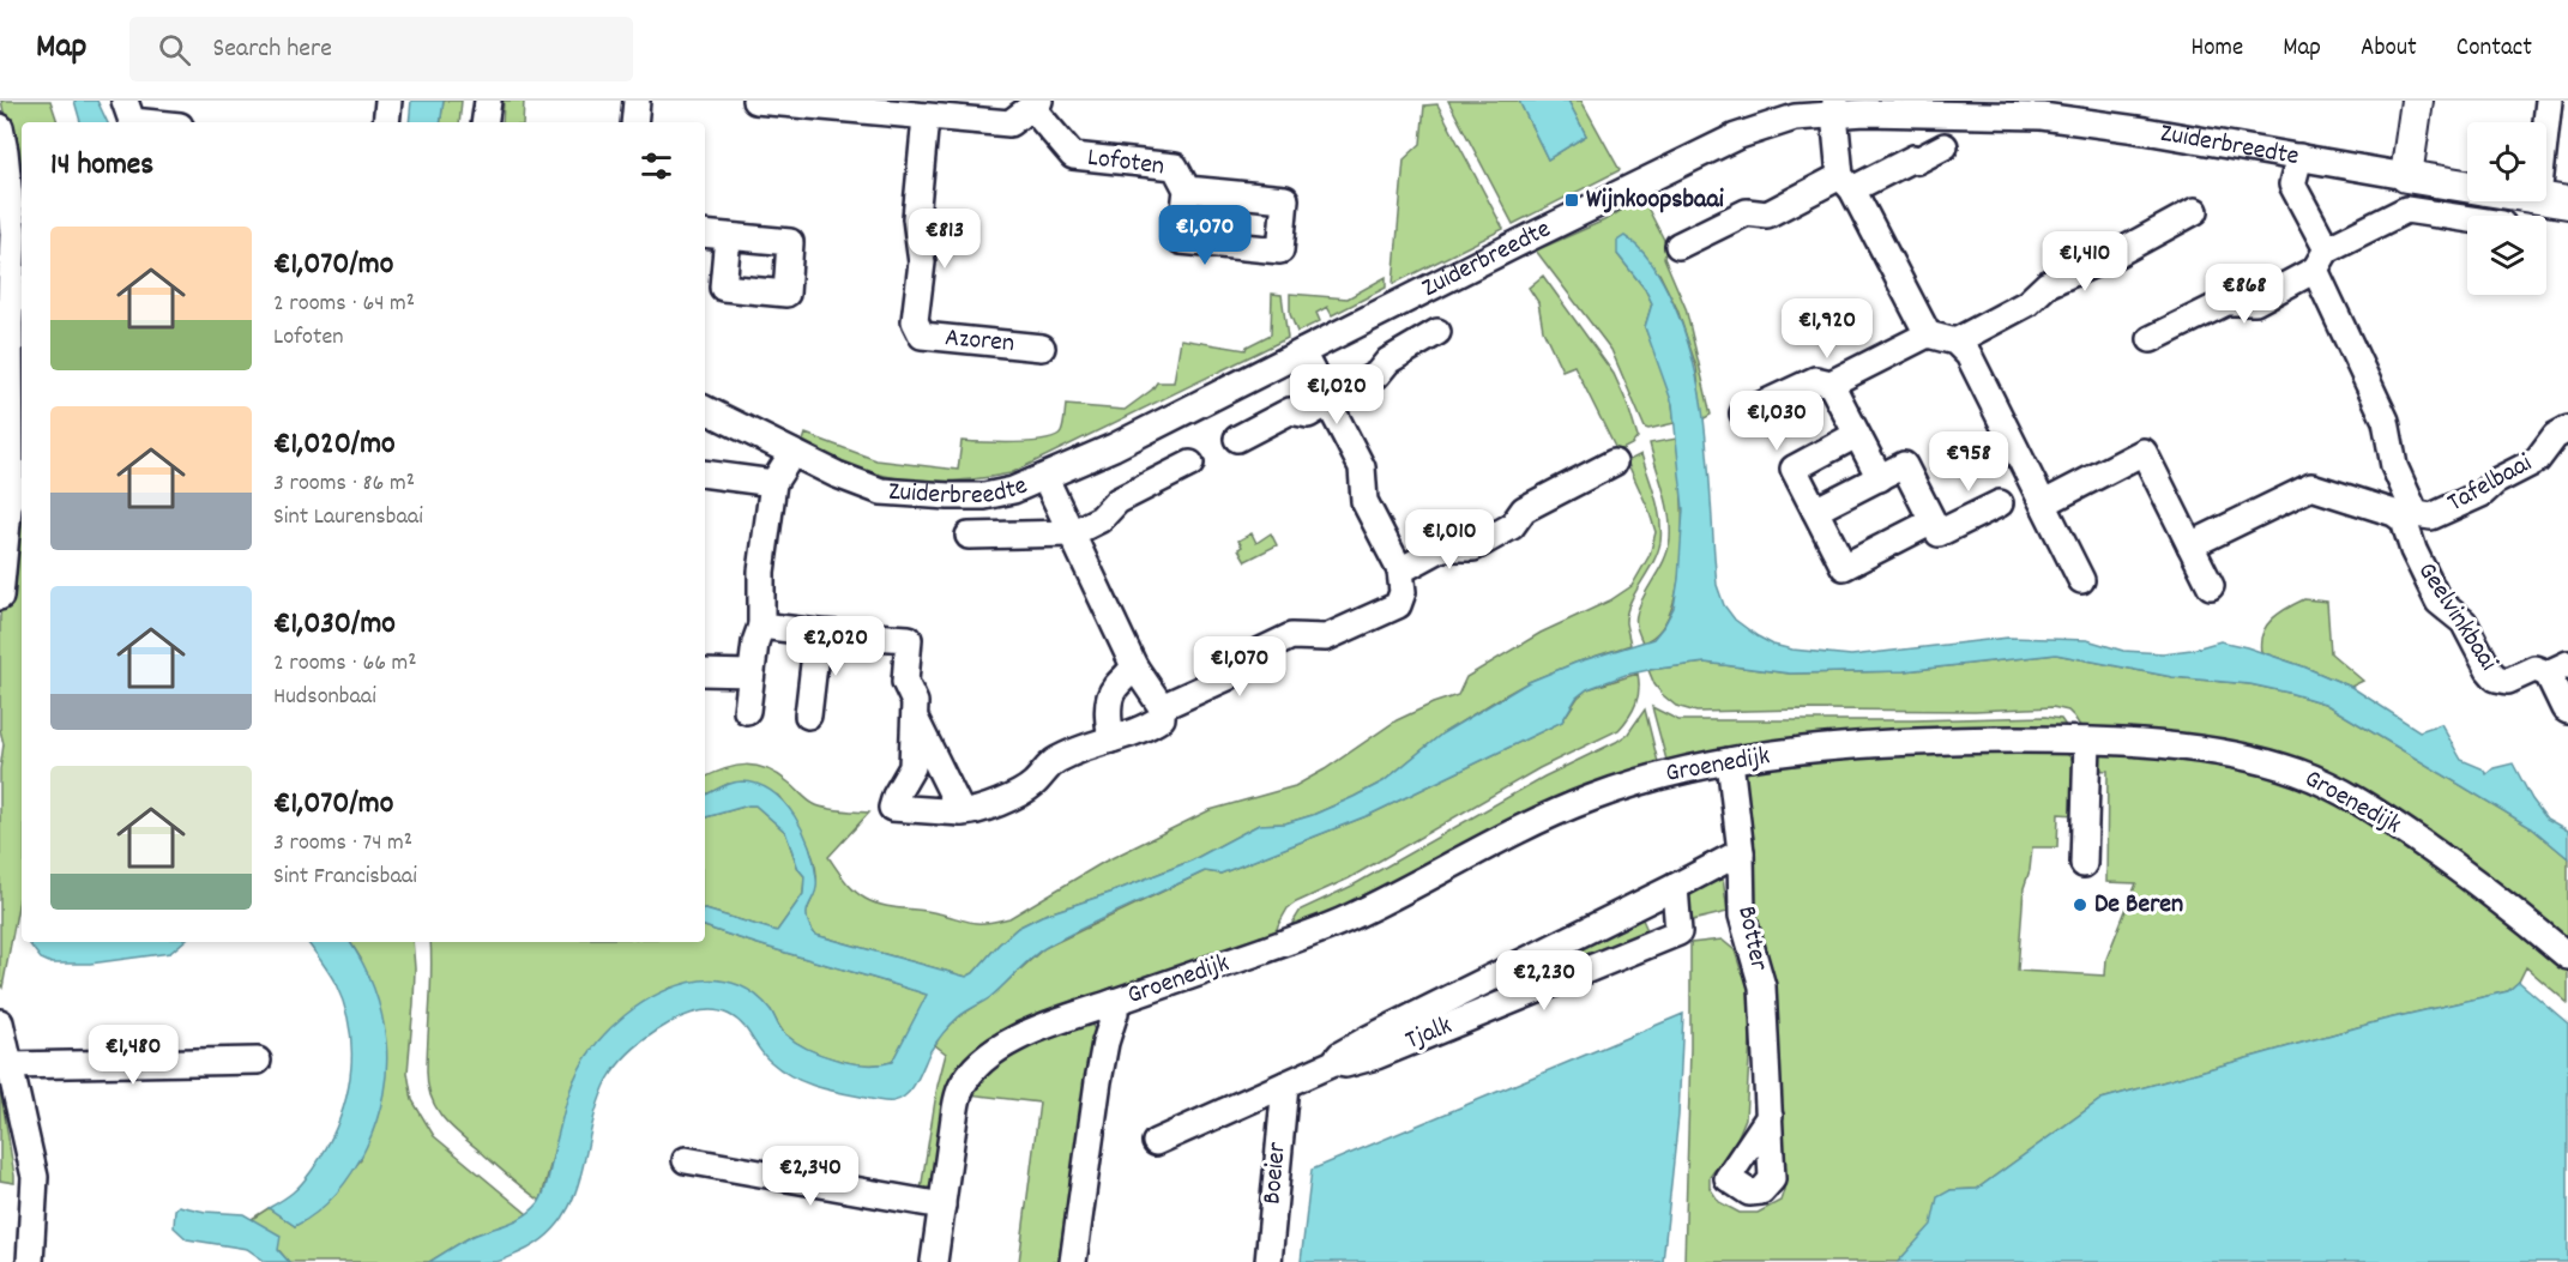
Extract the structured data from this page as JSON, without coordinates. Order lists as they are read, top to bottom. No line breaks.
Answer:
{"streets":{"street":["Zuiderbreedte","Lofoten","Azoren","Tafelbaai","Geelvinkbaai","Groenedijk","Botter","Tjalk","Boeier"]},"crossings":[["Zuiderbreedte","Geelvinkbaai"],["Tafelbaai","Geelvinkbaai"],["Groenedijk","Botter"],["Botter","Tjalk"],["Tjalk","Boeier"]],"places":{"transit":["Wijnkoopsbaai"],"other":["De Beren"]},"page":{"header":"Map","search":"Search here","nav":["Home","Map","About","Contact"],"heading":"14 homes","price":["€1,070","€813","€1,410","€868","€1,920","€1,020","€1,030","€958","€1,010","€2,020","€1,070","€2,230","€1,480","€2,340"],"list":[{"name":"€1,070/mo","note":"2 rooms · 64 m² · Lofoten"},{"name":"€1,020/mo","note":"3 rooms · 86 m² · Sint Laurensbaai"},{"name":"€1,030/mo","note":"2 rooms · 66 m² · Hudsonbaai"},{"name":"€1,070/mo","note":"3 rooms · 74 m² · Sint Francisbaai"}]}}
